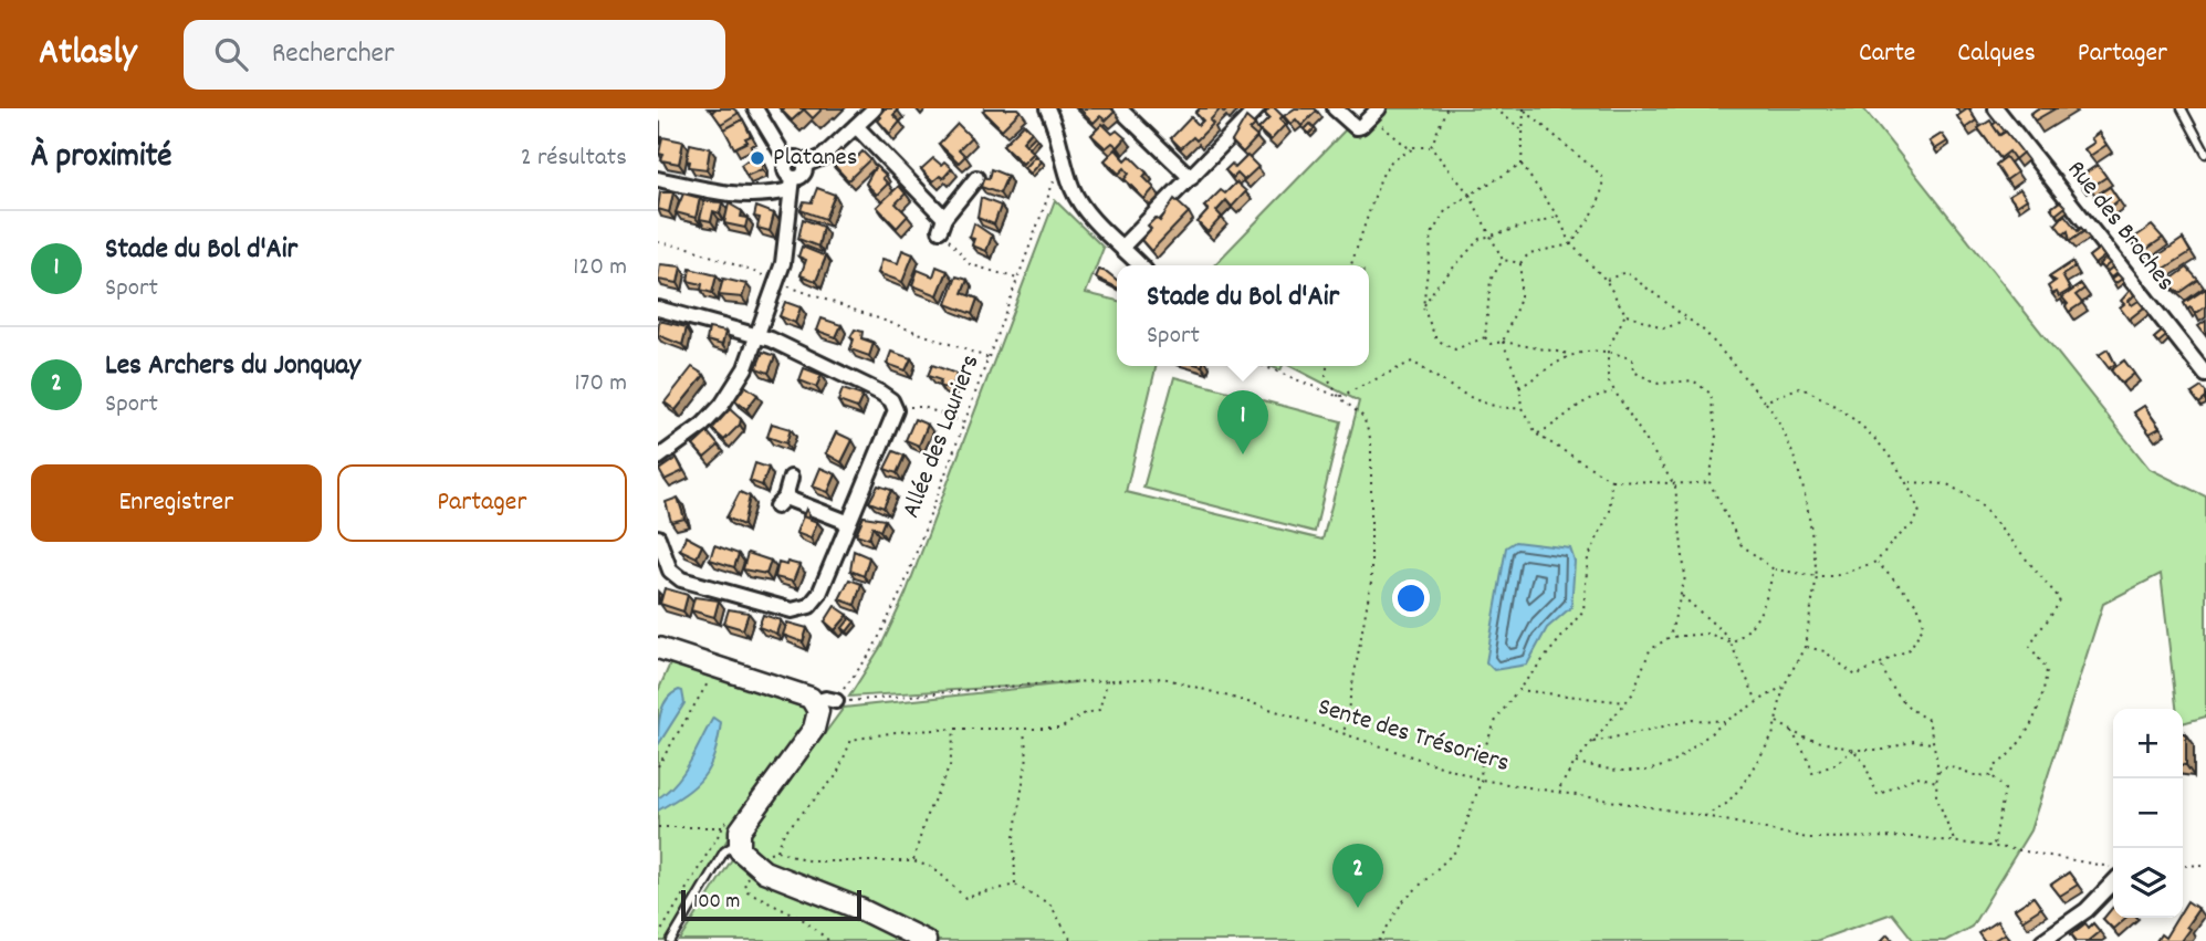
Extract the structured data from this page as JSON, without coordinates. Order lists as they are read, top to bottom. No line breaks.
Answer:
{"streets":{"street":["Rue des Broches"],"path":["Allée des Lauriers","Sente des Trésoriers"]},"crossings":[["Allée des Lauriers","Sente des Trésoriers"]],"places":["Platanes"],"scale_bar":"100 m","page":{"header":"Atlasly","search":"Rechercher","nav":["Carte","Calques","Partager"],"heading":["À proximité","2 résultats"],"list":[{"mark":"1","name":"Stade du Bol d'Air","note":"Sport","value":"120 m"},{"mark":"2","name":"Les Archers du Jonquay","note":"Sport","value":"170 m"}],"popup":["Stade du Bol d'Air","Sport"],"pins":["1","2"],"buttons":["Enregistrer","Partager"],"map_buttons":["+","−"],"scale":"100 m"}}
